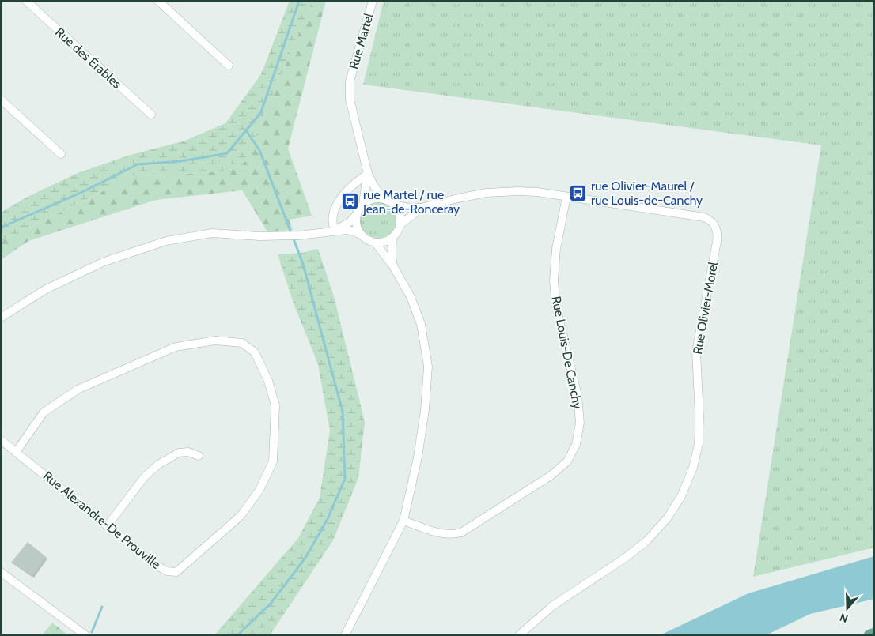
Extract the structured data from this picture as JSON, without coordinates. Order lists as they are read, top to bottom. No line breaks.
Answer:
{"streets":{"street":["Rue Martel","Rue des Érables","Rue Olivier-Morel","Rue Louis-De Canchy","Rue Alexandre-De Prouville"]},"crossings":[["Rue Olivier-Morel","Rue Louis-De Canchy"]],"places":{"bus stop":["rue Olivier-Maurel / rue Louis-de-Canchy","rue Martel / rue Jean-de-Ronceray"]},"north":"bottom"}
